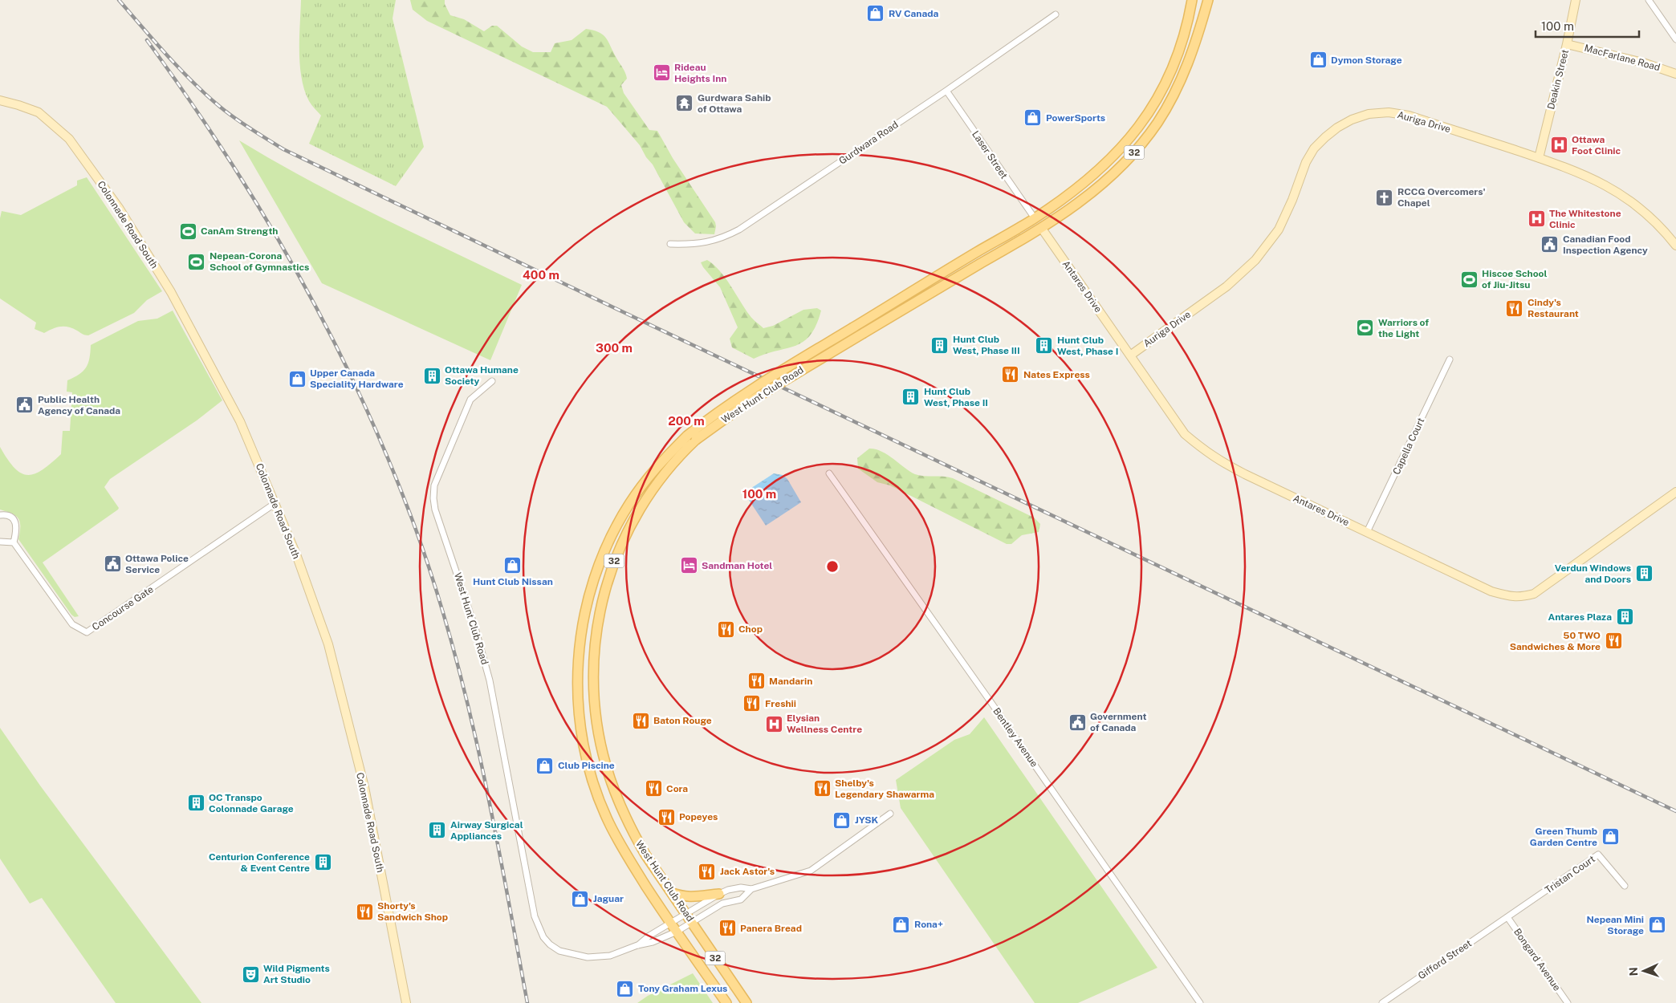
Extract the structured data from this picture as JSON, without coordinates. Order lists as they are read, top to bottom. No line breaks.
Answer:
{"streets":{"main road":["32","West Hunt Club Road"],"street":["MacFarlane Road","Deakin Street","Auriga Drive","Gurdwara Road","Laser Street","Colonnade Road South","Antares Drive","Capella Court","Concourse Gate","Bentley Avenue","Tristan Court","Gifford Street","Bongard Avenue"]},"crossings":[["MacFarlane Road","Deakin Street"],["Deakin Street","Auriga Drive"],["Auriga Drive","Antares Drive"],["Gurdwara Road","Laser Street"],["Laser Street","West Hunt Club Road"],["Colonnade Road South","Concourse Gate"],["Antares Drive","West Hunt Club Road"],["Antares Drive","Capella Court"],["Tristan Court","Gifford Street"],["Tristan Court","Bongard Avenue"],["Gifford Street","Bongard Avenue"]],"places":{"shop":["RV Canada","Dymon Storage","PowerSports","Upper Canada Speciality Hardware","Hunt Club Nissan","Club Piscine","JYSK","Green Thumb Garden Centre","Jaguar","Rona+","Nepean Mini Storage","Tony Graham Lexus"],"hotel":["Rideau Heights Inn","Sandman Hotel"],"temple":["Gurdwara Sahib of Ottawa"],"hospital":["Ottawa Foot Clinic","The Whitestone Clinic","Elysian Wellness Centre"],"church":["RCCG Overcomers' Chapel"],"sports":["CanAm Strength","Nepean-Corona School of Gymnastics","Hiscoe School of Jiu-Jitsu","Warriors of the Light"],"public building":["Canadian Food Inspection Agency","Public Health Agency of Canada","Ottawa Police Service","Government of Canada"],"restaurant":["Cindy's Restaurant","Nates Express","Chop","50 TWO Sandwiches & More","Mandarin","Freshii","Baton Rouge","Cora","Shelby's Legendary Shawarma","Popeyes","Jack Astor's","Shorty's Sandwich Shop","Panera Bread"],"building":["Hunt Club West, Phase III","Hunt Club West, Phase I","Ottawa Humane Society","Hunt Club West, Phase II","Verdun Windows and Doors","Antares Plaza","OC Transpo Colonnade Garage","Airway Surgical Appliances","Centurion Conference & Event Centre"],"theatre":["Wild Pigments Art Studio"]},"scale_bar":"100 m","north":"left","rings":["400 m","300 m","200 m","100 m"]}
